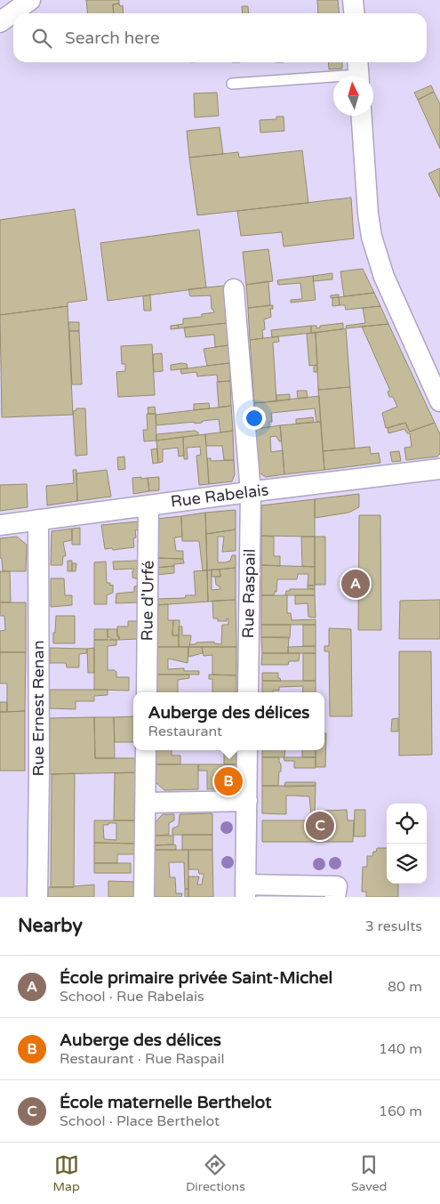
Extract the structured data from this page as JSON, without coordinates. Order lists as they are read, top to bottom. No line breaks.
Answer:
{"streets":{"street":["Rue Rabelais","Rue Raspail","Rue d'Urfé","Rue Ernest Renan"]},"crossings":[["Rue Rabelais","Rue Raspail"],["Rue Rabelais","Rue d'Urfé"],["Rue Rabelais","Rue Ernest Renan"]],"north":"top","page":{"search":"Search here","pins":["A","B","C"],"popup":["Auberge des délices","Restaurant"],"heading":["Nearby","3 results"],"list":[{"mark":"A","name":"École primaire privée Saint-Michel","note":"School · Rue Rabelais","value":"80 m"},{"mark":"B","name":"Auberge des délices","note":"Restaurant · Rue Raspail","value":"140 m"},{"mark":"C","name":"École maternelle Berthelot","note":"School · Place Berthelot","value":"160 m"}],"nav":["Map","Directions","Saved"]}}
